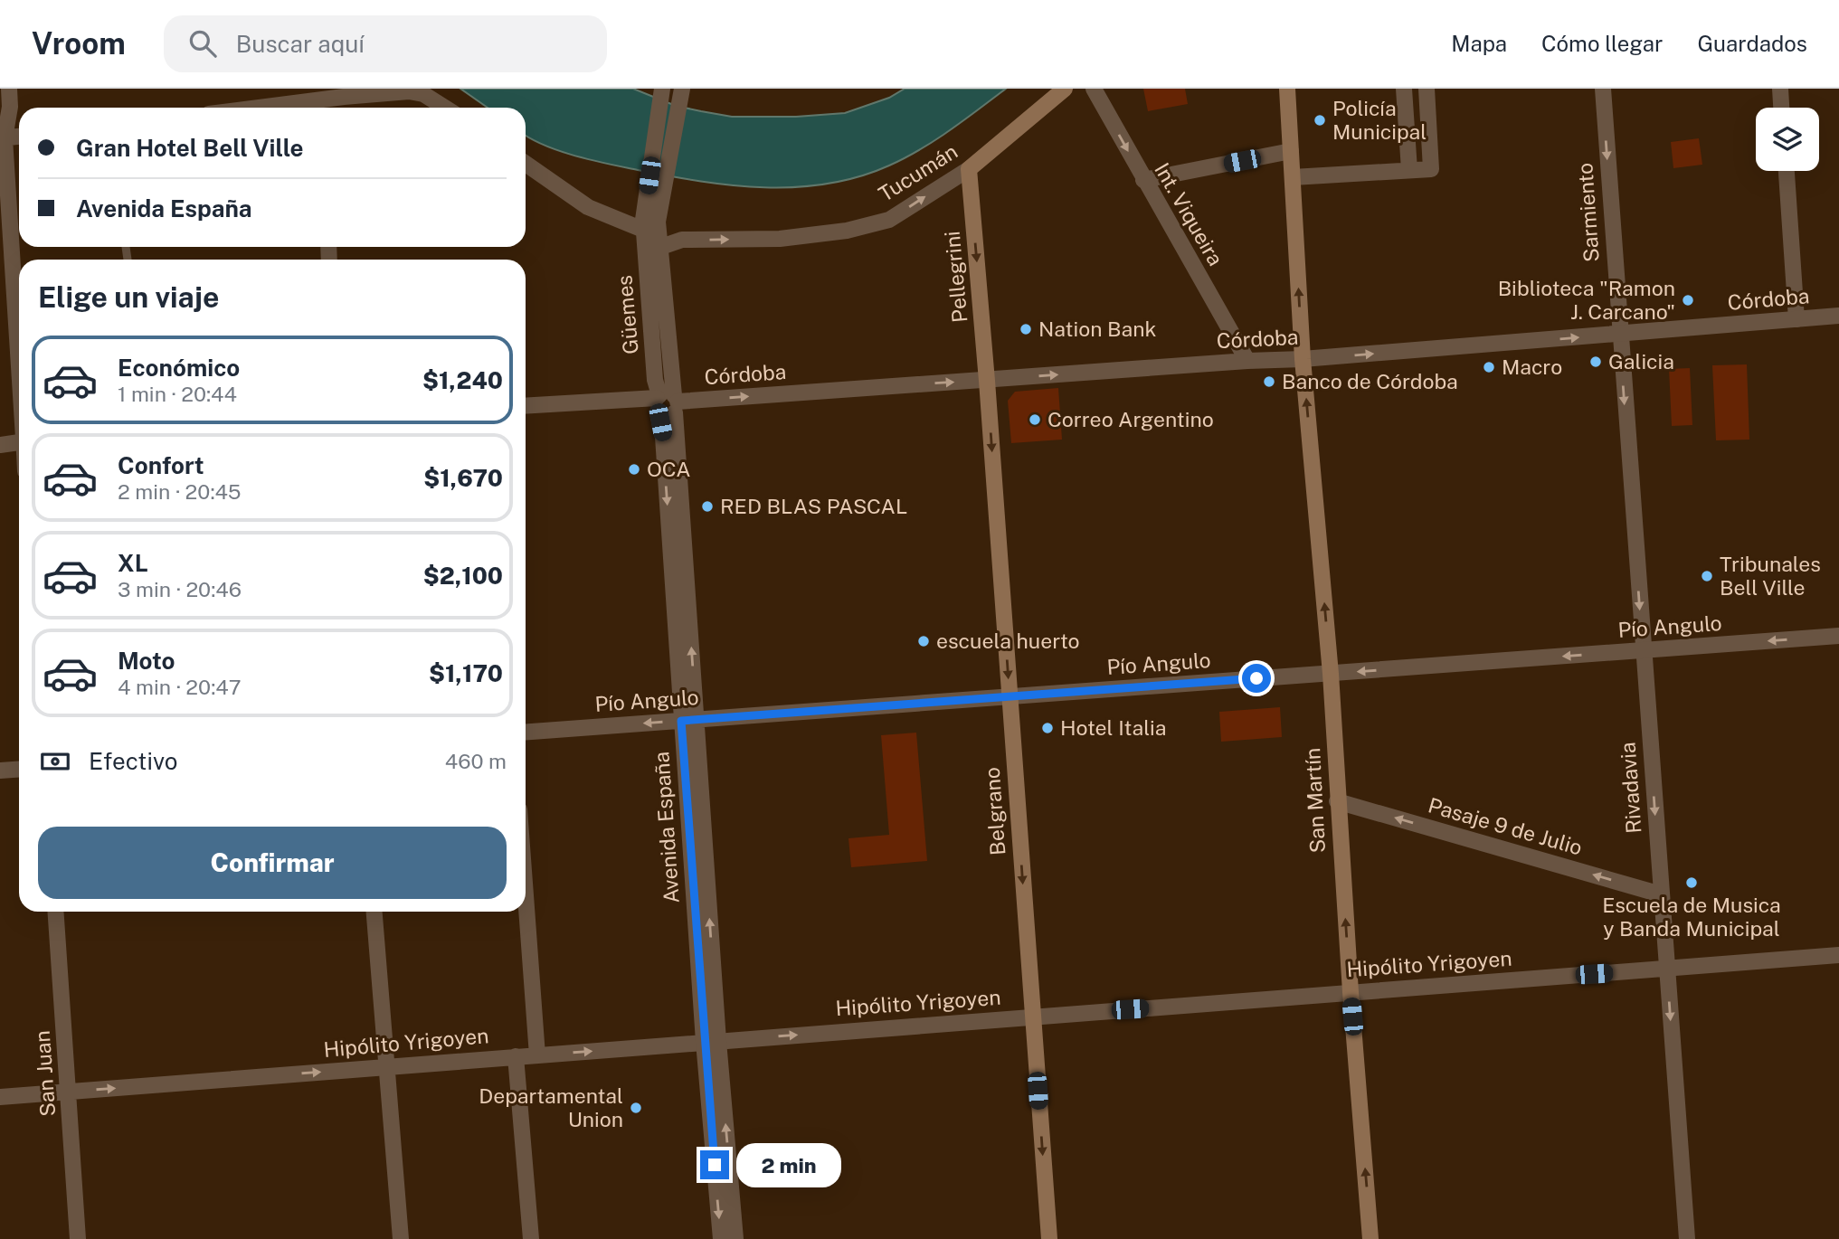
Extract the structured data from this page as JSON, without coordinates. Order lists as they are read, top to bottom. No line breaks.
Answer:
{"streets":{"main road":["Tucumán","Pellegrini","San Martín","Belgrano"],"street":["Sarmiento","Int. Viqueira","Córdoba","Güemes","Pío Angulo","Rivadavia","Pasaje 9 de Julio","Avenida España","Hipólito Yrigoyen","San Juan"]},"crossings":[["Tucumán","Pellegrini"],["Tucumán","Güemes"],["Sarmiento","Córdoba"],["Sarmiento","Rivadavia"],["Int. Viqueira","Córdoba"],["Pellegrini","Córdoba"],["Pellegrini","Belgrano"],["Córdoba","Güemes"],["Córdoba","Rivadavia"],["Córdoba","San Martín"],["Córdoba","Belgrano"],["Córdoba","Avenida España"],["Güemes","Avenida España"],["Pío Angulo","Rivadavia"],["Pío Angulo","San Martín"],["Pío Angulo","Belgrano"],["Pío Angulo","Avenida España"],["Rivadavia","Pasaje 9 de Julio"],["Rivadavia","Hipólito Yrigoyen"],["San Martín","Pasaje 9 de Julio"],["San Martín","Hipólito Yrigoyen"],["Belgrano","Hipólito Yrigoyen"],["Avenida España","Hipólito Yrigoyen"],["Hipólito Yrigoyen","San Juan"]],"one_way":["Tucumán","Sarmiento","Pellegrini","Córdoba","Pío Angulo","Rivadavia","San Martín","Belgrano","Pasaje 9 de Julio","Hipólito Yrigoyen"],"places":["Policía Municipal","Biblioteca \"Ramon J. Carcano\"","Nation Bank","Galicia","Macro","Banco de Córdoba","Correo Argentino","OCA","RED BLAS PASCAL","Tribunales Bell Ville","escuela huerto","Hotel Italia","Escuela de Musica y Banda Municipal","Departamental Union"],"page":{"header":"Vroom","search":"Buscar aquí","nav":["Mapa","Cómo llegar","Guardados"],"banner":["Gran Hotel Bell Ville","Avenida España"],"heading":"Elige un viaje","list":[{"name":"Económico","note":"1 min · 20:44","value":"$1,240"},{"name":"Confort","note":"2 min · 20:45","value":"$1,670"},{"name":"XL","note":"3 min · 20:46","value":"$2,100"},{"name":"Moto","note":"4 min · 20:47","value":"$1,170"}],"pay":["Efectivo","460 m"],"buttons":"Confirmar","bubble":"2 min"}}
